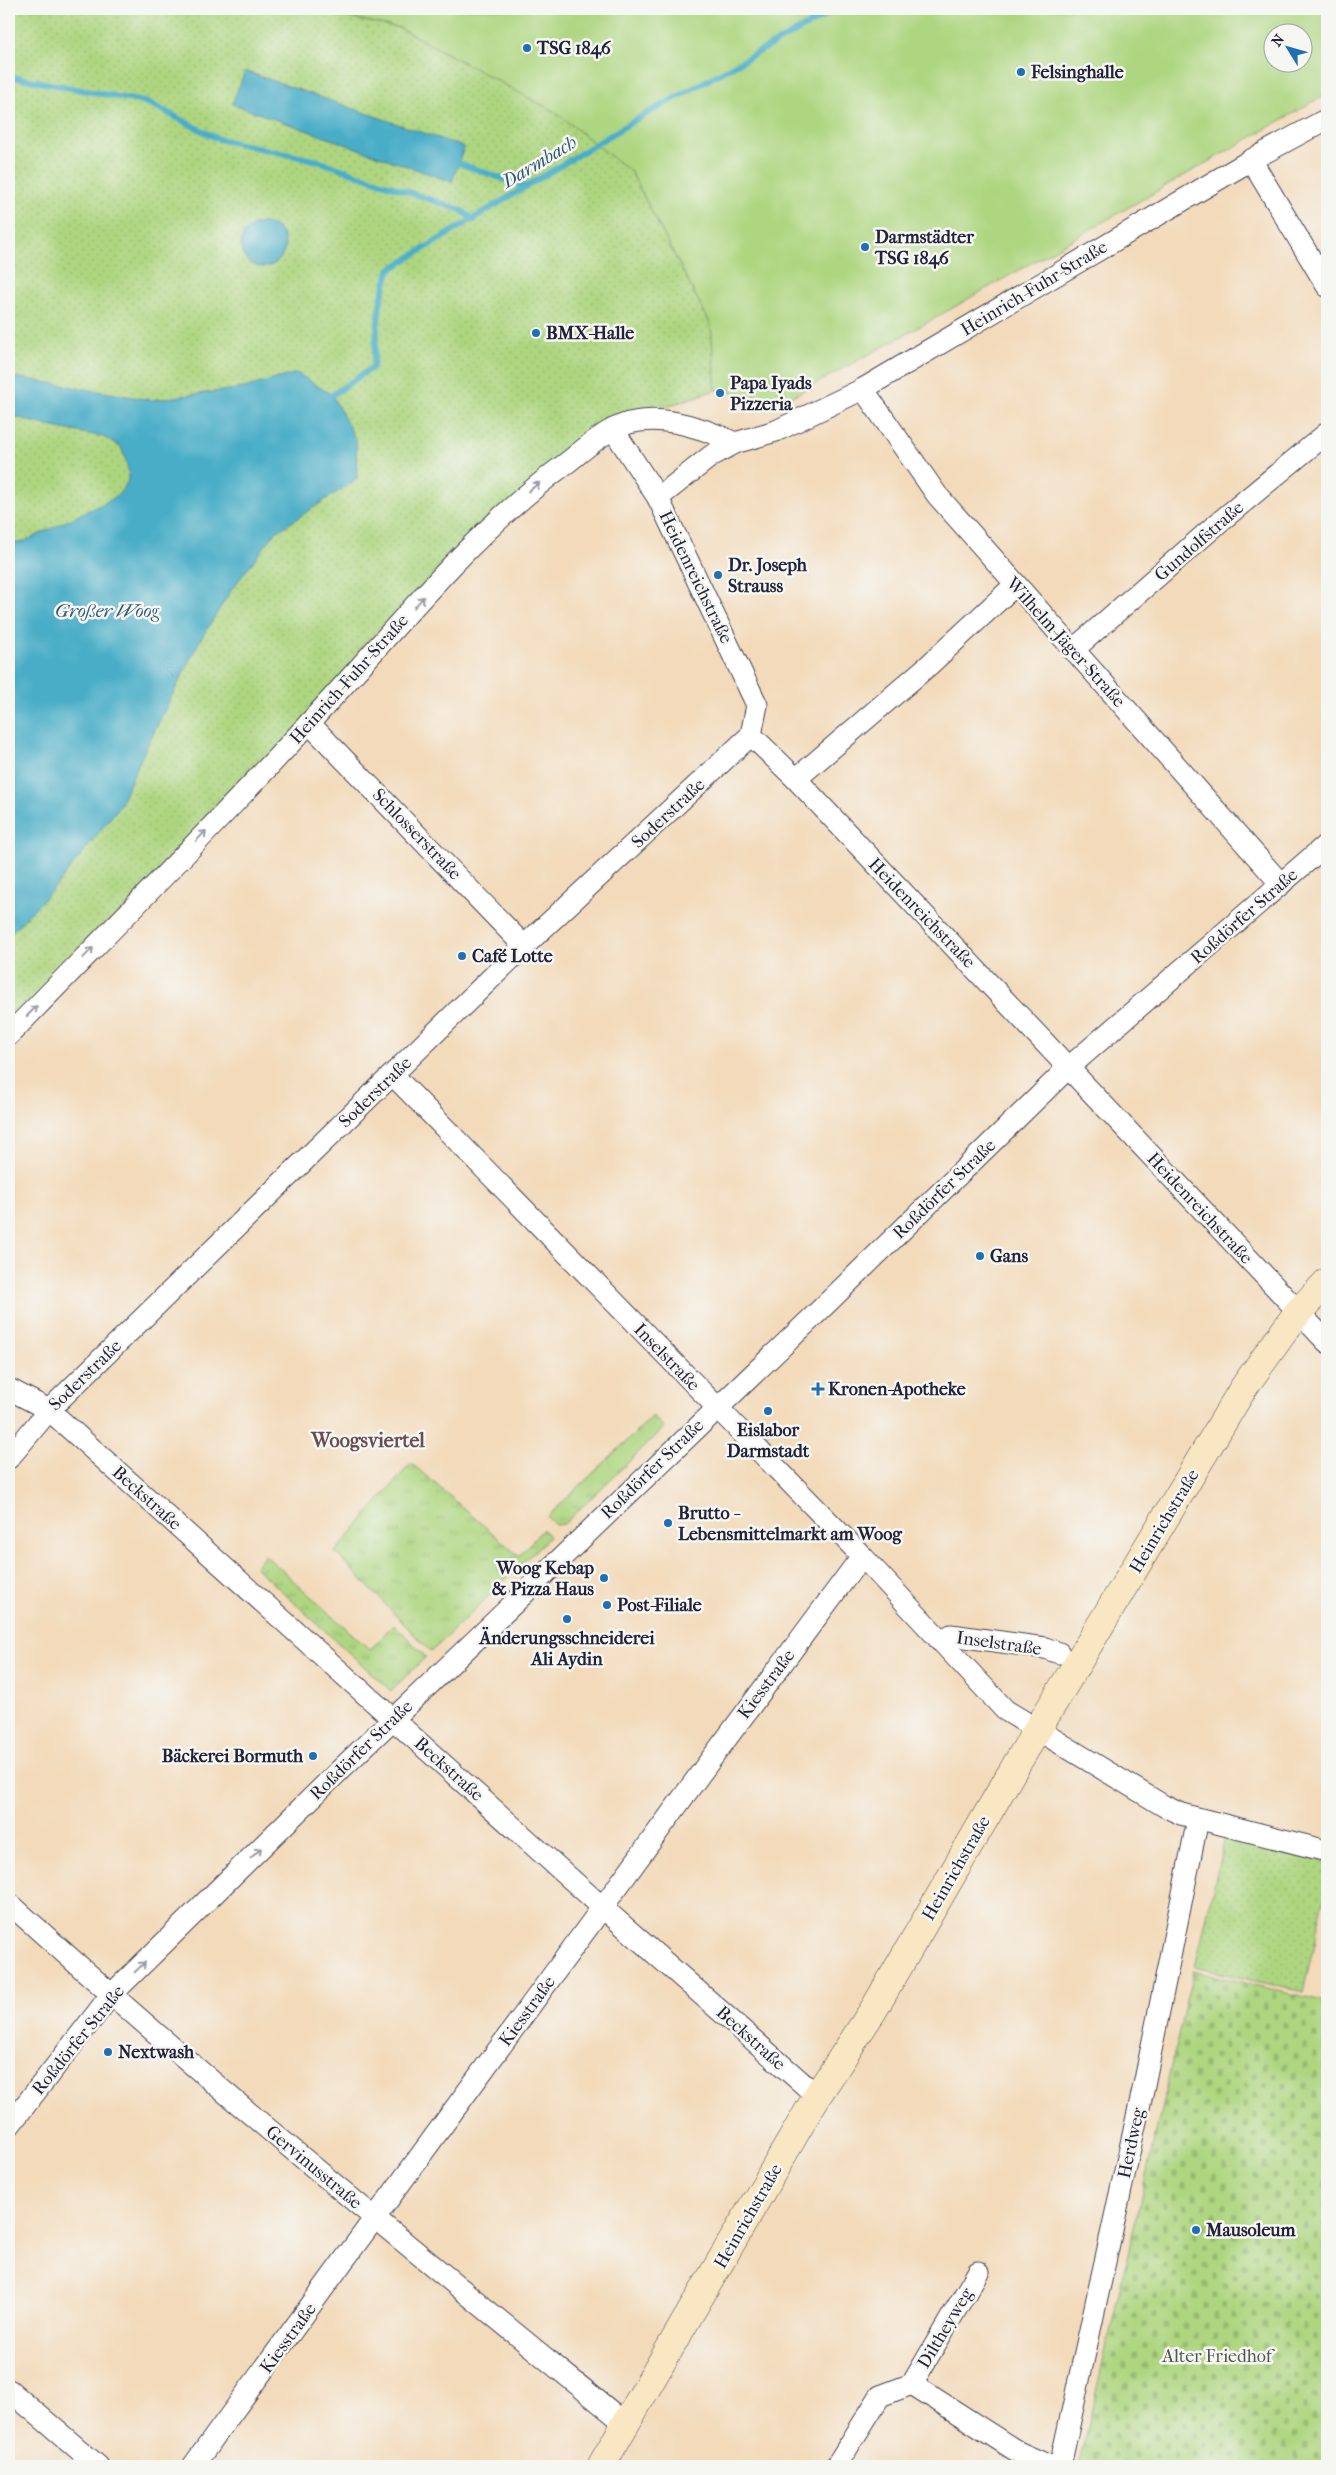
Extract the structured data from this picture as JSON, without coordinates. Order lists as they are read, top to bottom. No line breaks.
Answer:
{"streets":{"main road":["Heinrichstraße"],"street":["Heinrich-Fuhr-Straße","Gundolfstraße","Heidenreichstraße","Wilhelm-Jäger-Straße","Soderstraße","Schlosserstraße","Roßdörfer Straße","Inselstraße","Beckstraße","Kiesstraße","Herdweg","Gervinusstraße","Diltheyweg"]},"crossings":[["Heinrich-Fuhr-Straße","Heidenreichstraße"],["Heinrich-Fuhr-Straße","Wilhelm-Jäger-Straße"],["Heinrich-Fuhr-Straße","Schlosserstraße"],["Gundolfstraße","Wilhelm-Jäger-Straße"],["Heidenreichstraße","Soderstraße"],["Heidenreichstraße","Roßdörfer Straße"],["Heidenreichstraße","Heinrichstraße"],["Wilhelm-Jäger-Straße","Roßdörfer Straße"],["Soderstraße","Schlosserstraße"],["Soderstraße","Inselstraße"],["Soderstraße","Beckstraße"],["Roßdörfer Straße","Inselstraße"],["Roßdörfer Straße","Beckstraße"],["Roßdörfer Straße","Gervinusstraße"],["Inselstraße","Heinrichstraße"],["Inselstraße","Kiesstraße"],["Inselstraße","Herdweg"],["Beckstraße","Heinrichstraße"],["Beckstraße","Kiesstraße"],["Heinrichstraße","Gervinusstraße"],["Kiesstraße","Gervinusstraße"]],"one_way":["Heinrich-Fuhr-Straße"],"districts":["Woogsviertel"],"water":["Darmbach","Großer Woog"],"parks":["Alter Friedhof"],"places":{"other":["TSG 1846","Felsinghalle","Darmstädter TSG 1846","BMX-Halle","Papa Iyads Pizzeria","Dr. Joseph Strauss","Café Lotte","Gans","Eislabor Darmstadt","Brutto - Lebensmittelmarkt am Woog","Woog Kebap & Pizza Haus","Post-Filiale","Änderungsschneiderei Ali Aydin","Bäckerei Bormuth","Nextwash","Mausoleum"],"health":["Kronen-Apotheke"]},"north":"top left"}
